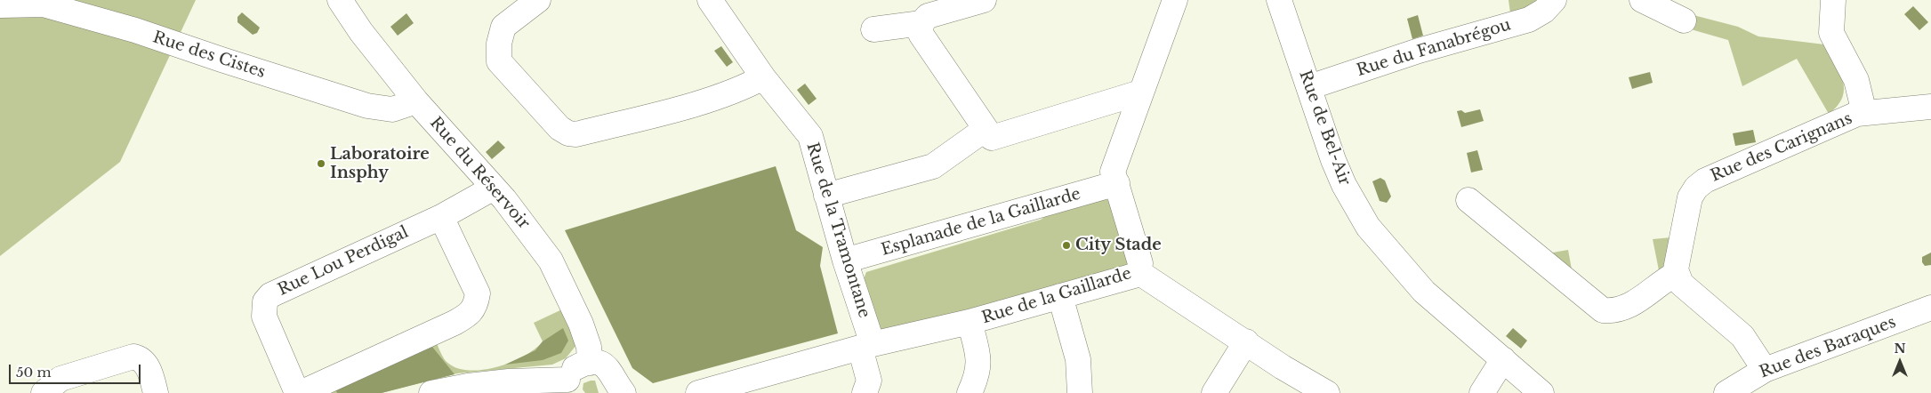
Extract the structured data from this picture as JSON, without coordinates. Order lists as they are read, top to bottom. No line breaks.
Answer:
{"streets":{"street":["Rue du Fanabrégou","Rue des Cistes","Rue de Bel-Air","Rue des Carignans","Rue du Réservoir","Esplanade de la Gaillarde","Rue de la Tramontane","Rue Lou Perdigal","Rue de la Gaillarde","Rue des Baraques"]},"crossings":[["Rue du Fanabrégou","Rue de Bel-Air"],["Rue des Cistes","Rue du Réservoir"],["Rue du Réservoir","Rue Lou Perdigal"],["Esplanade de la Gaillarde","Rue de la Tramontane"],["Esplanade de la Gaillarde","Rue de la Gaillarde"],["Rue de la Tramontane","Rue de la Gaillarde"]],"places":["Laboratoire Insphy","City Stade"],"scale_bar":"50 m","north":"top"}
